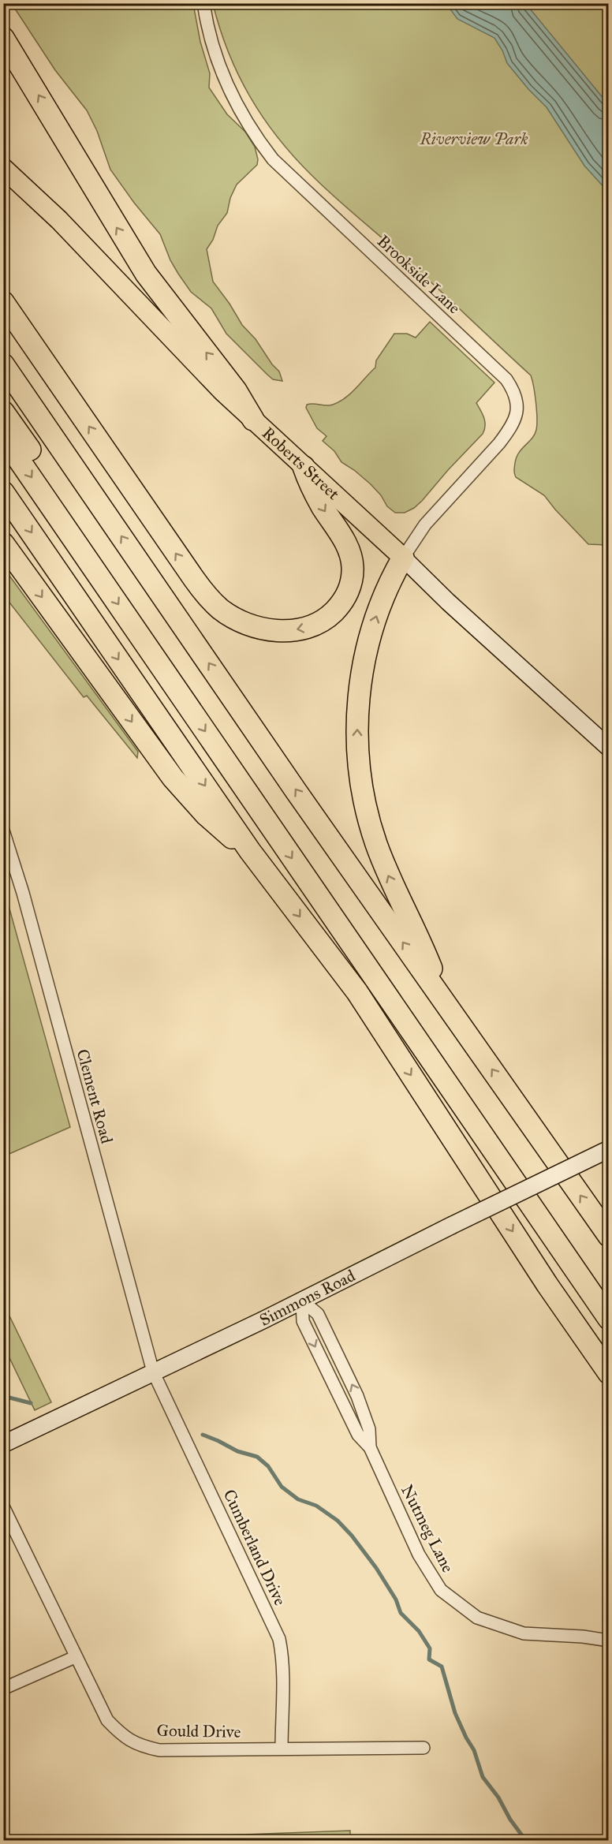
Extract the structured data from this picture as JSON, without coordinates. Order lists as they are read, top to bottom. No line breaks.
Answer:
{"streets":{"main road":["Roberts Street","Simmons Road"],"street":["Brookside Lane","Clement Road","Nutmeg Lane","Cumberland Drive","Gould Drive"]},"crossings":[["Brookside Lane","Roberts Street"],["Clement Road","Simmons Road"],["Clement Road","Cumberland Drive"],["Simmons Road","Nutmeg Lane"],["Simmons Road","Cumberland Drive"],["Cumberland Drive","Gould Drive"]],"parks":["Riverview Park"]}
